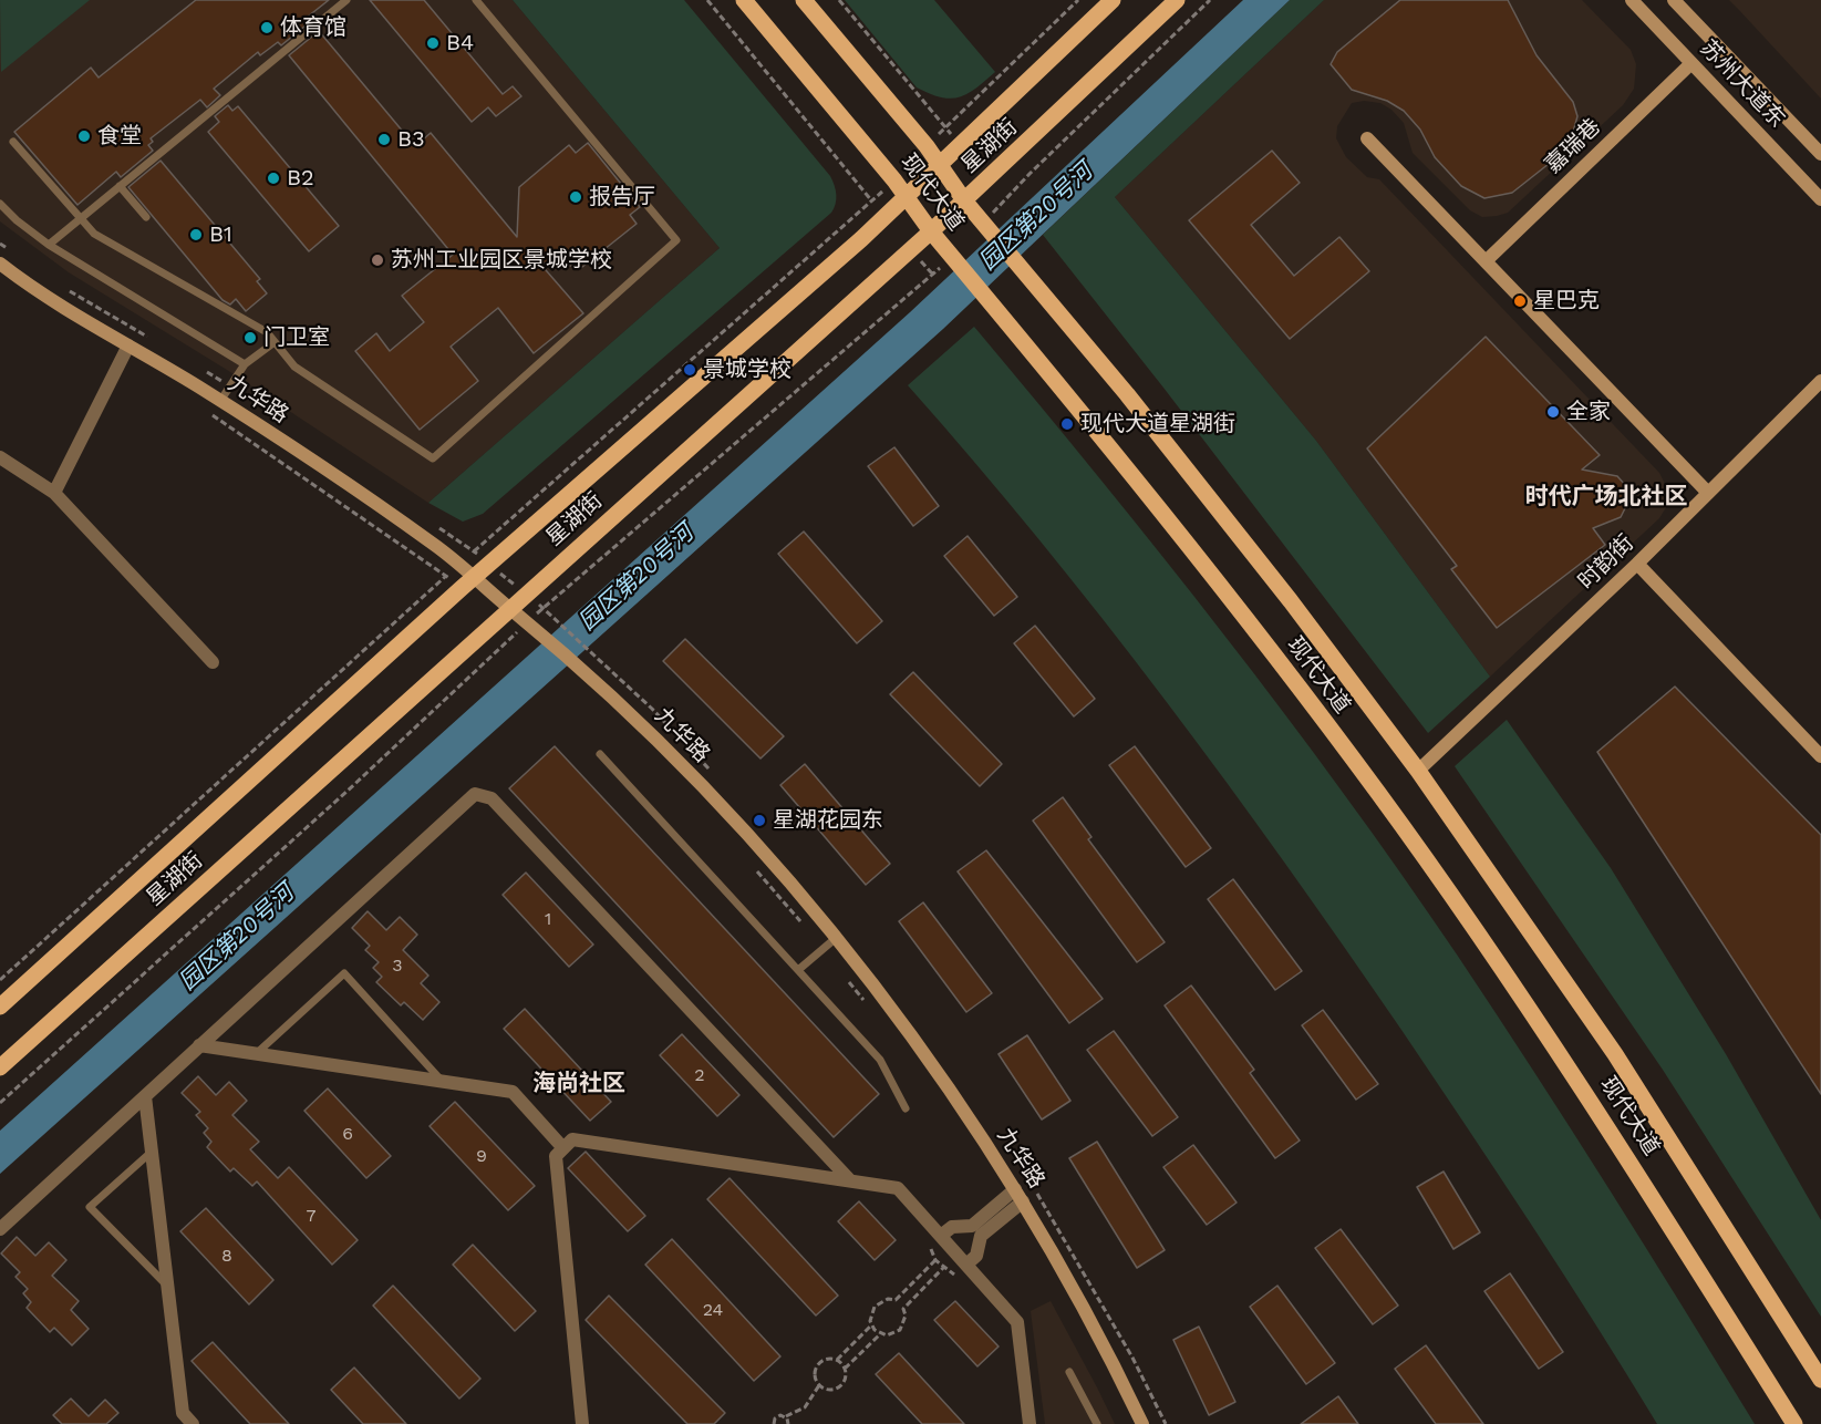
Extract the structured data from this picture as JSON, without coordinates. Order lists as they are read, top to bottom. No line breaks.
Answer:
{"streets":{"main road":["星湖街","现代大道"],"street":["苏州大道东","嘉瑞巷","九华路","时韵街"]},"crossings":[["苏州大道东","嘉瑞巷"],["星湖街","现代大道"],["星湖街","九华路"],["现代大道","时韵街"]],"districts":["时代广场北社区","海尚社区"],"water":["园区第20号河"],"places":["体育馆","B4","食堂","B3","B2","报告厅","B1","苏州工业园区景城学校","星巴克","门卫室","景城学校","全家","现代大道星湖街","星湖花园东"],"house_numbers":["1","3","2","6","9","7","8","24"]}
